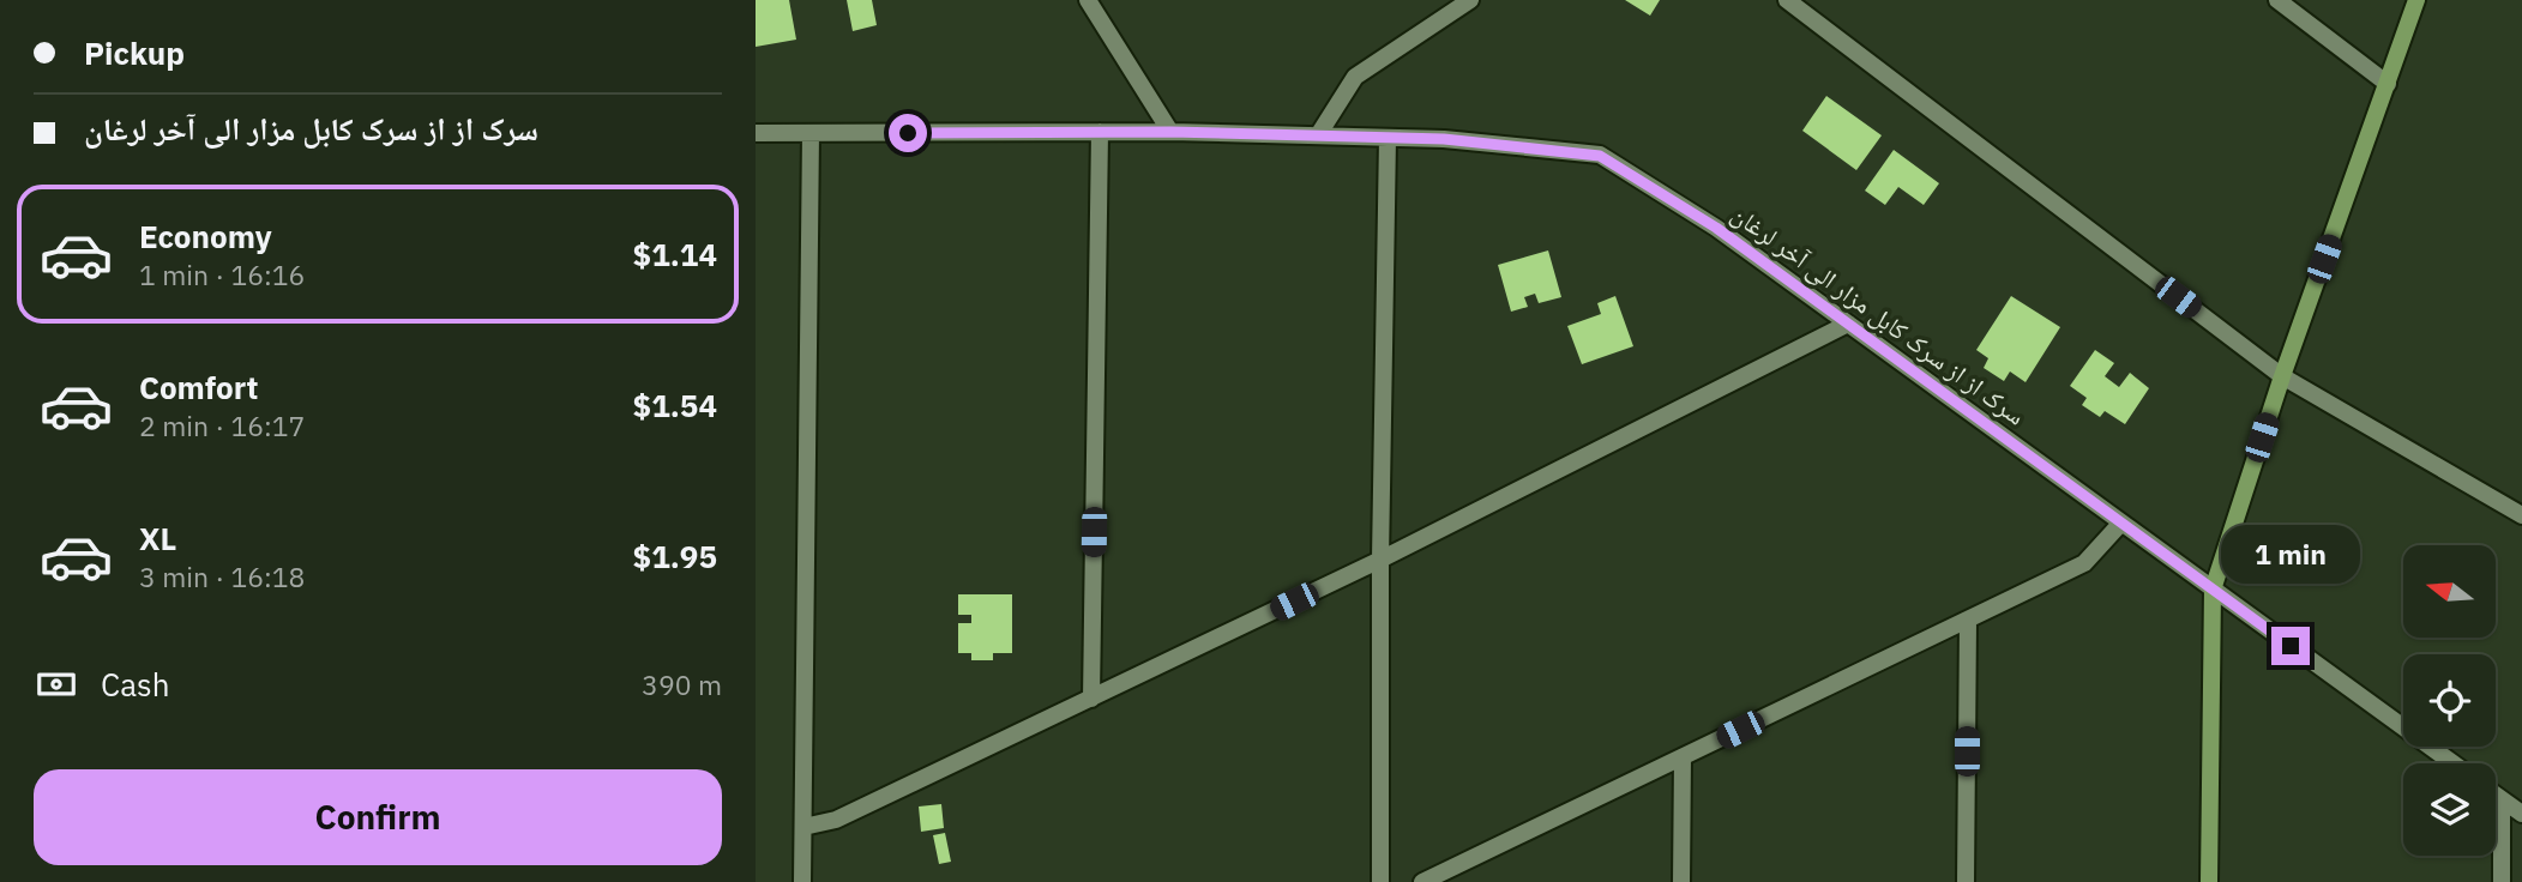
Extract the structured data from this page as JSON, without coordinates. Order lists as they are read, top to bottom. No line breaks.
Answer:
{"streets":{"street":["سرک از از سرک کابل مزار الی آخر لرغان"]},"north":"left","page":{"banner":["Pickup","سرک از از سرک کابل مزار الی آخر لرغان"],"list":[{"name":"Economy","note":"1 min · 16:16","value":"$1.14"},{"name":"Comfort","note":"2 min · 16:17","value":"$1.54"},{"name":"XL","note":"3 min · 16:18","value":"$1.95"}],"bubble":"1 min","pay":["Cash","390 m"],"buttons":"Confirm"}}
